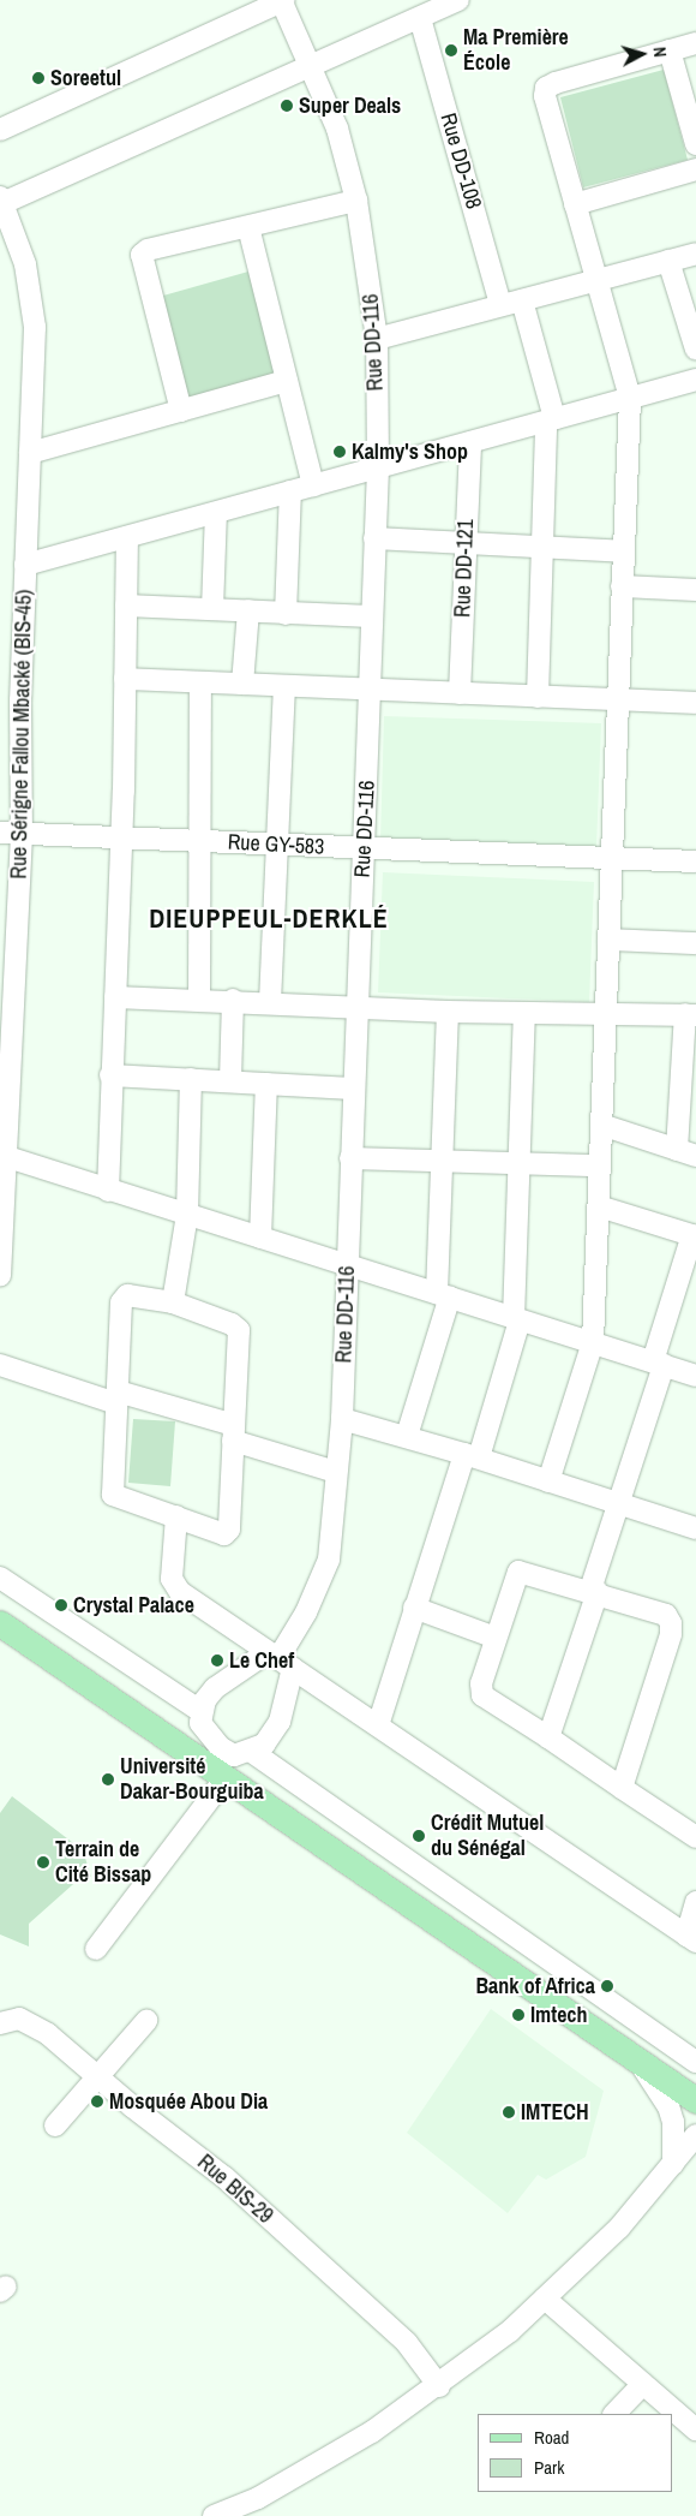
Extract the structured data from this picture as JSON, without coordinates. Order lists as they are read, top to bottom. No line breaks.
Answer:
{"streets":{"street":["Rue DD-108","Rue DD-116","Rue DD-121","Rue Sérigne Fallou Mbacké (BIS-45)","Rue GY-583","Rue BIS-29"]},"crossings":[["Rue DD-116","Rue GY-583"],["Rue Sérigne Fallou Mbacké (BIS-45)","Rue GY-583"]],"districts":["DIEUPPEUL-DERKLÉ"],"places":["Ma Première École","Soreetul","Super Deals","Kalmy's Shop","Crystal Palace","Le Chef","Université Dakar-Bourguiba","Crédit Mutuel du Sénégal","Terrain de Cité Bissap","Bank of Africa","Imtech","Mosquée Abou Dia","IMTECH"],"legend":["Road","Park"],"north":"right"}
